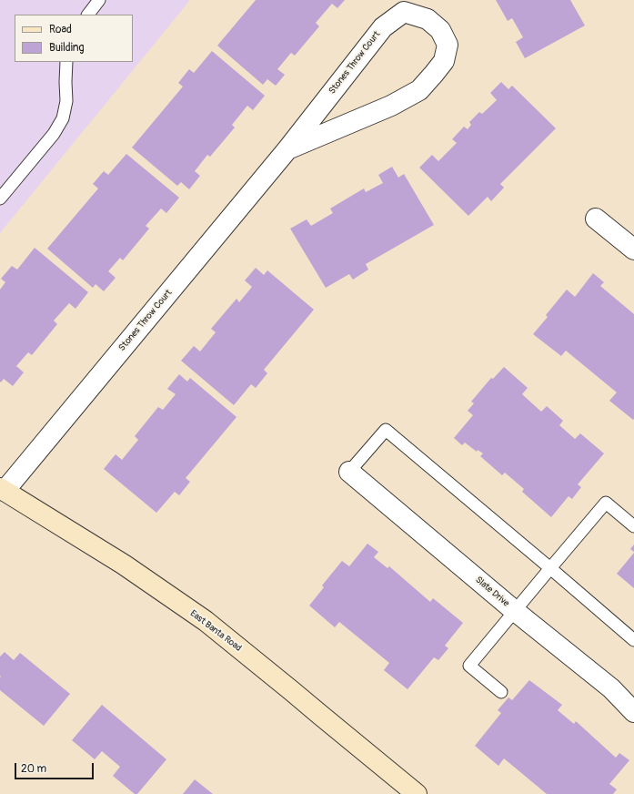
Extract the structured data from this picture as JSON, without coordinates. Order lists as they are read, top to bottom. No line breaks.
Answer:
{"streets":{"street":["Stones Throw Court","Slate Drive","East Banta Road"]},"crossings":[["Stones Throw Court","East Banta Road"]],"legend":["Road","Building"],"scale_bar":"20 m"}
